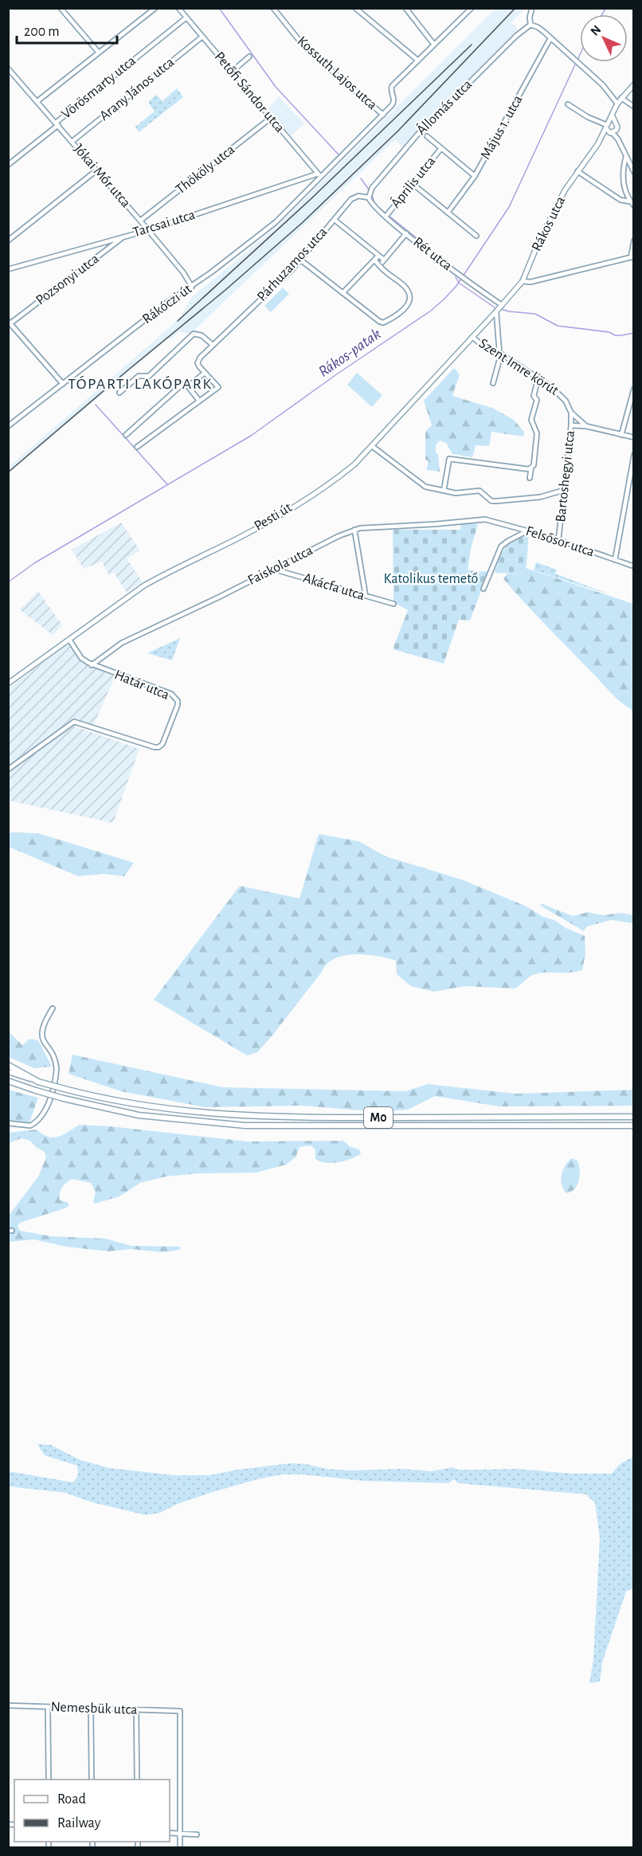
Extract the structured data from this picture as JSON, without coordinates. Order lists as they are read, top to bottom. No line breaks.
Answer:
{"streets":{"highway":["M0"],"main road":["Rákos utca","Pesti út"],"street":["Kossuth Lajos utca","Vörösmarty utca","Arany János utca","Petőfi Sándor utca","Állomás utca","Május 1. utca","Thököly utca","Jókai Mór utca","Április utca","Tarcsai utca","Rét utca","Párhuzamos utca","Pozsonyi utca","Rákóczi út","Szent Imre körút","Bartoshegyi utca","Felsősor utca","Faiskola utca","Akácfa utca","Határ utca","Nemesbük utca"]},"crossings":[["Kossuth Lajos utca","Rákóczi út"],["Vörösmarty utca","Petőfi Sándor utca"],["Vörösmarty utca","Jókai Mór utca"],["Arany János utca","Petőfi Sándor utca"],["Arany János utca","Jókai Mór utca"],["Petőfi Sándor utca","Thököly utca"],["Petőfi Sándor utca","Tarcsai utca"],["Petőfi Sándor utca","Rákóczi út"],["Állomás utca","Rét utca"],["Állomás utca","Párhuzamos utca"],["Thököly utca","Jókai Mór utca"],["Jókai Mór utca","Tarcsai utca"],["Jókai Mór utca","Rákóczi út"],["Április utca","Rét utca"],["Tarcsai utca","Pozsonyi utca"],["Tarcsai utca","Rákóczi út"],["Rákos utca","Rét utca"],["Rákos utca","Pesti út"],["Rét utca","Párhuzamos utca"],["Rét utca","Pesti út"],["Szent Imre körút","Bartoshegyi utca"],["Szent Imre körút","Pesti út"],["Bartoshegyi utca","Felsősor utca"],["Pesti út","Határ utca"],["Felsősor utca","Faiskola utca"],["Faiskola utca","Akácfa utca"],["Faiskola utca","Határ utca"]],"districts":["TÓPARTI LAKÓPARK"],"water":["Rákos-patak"],"parks":["Katolikus temető"],"legend":["Road","Railway"],"scale_bar":"200 m","north":"top left"}
